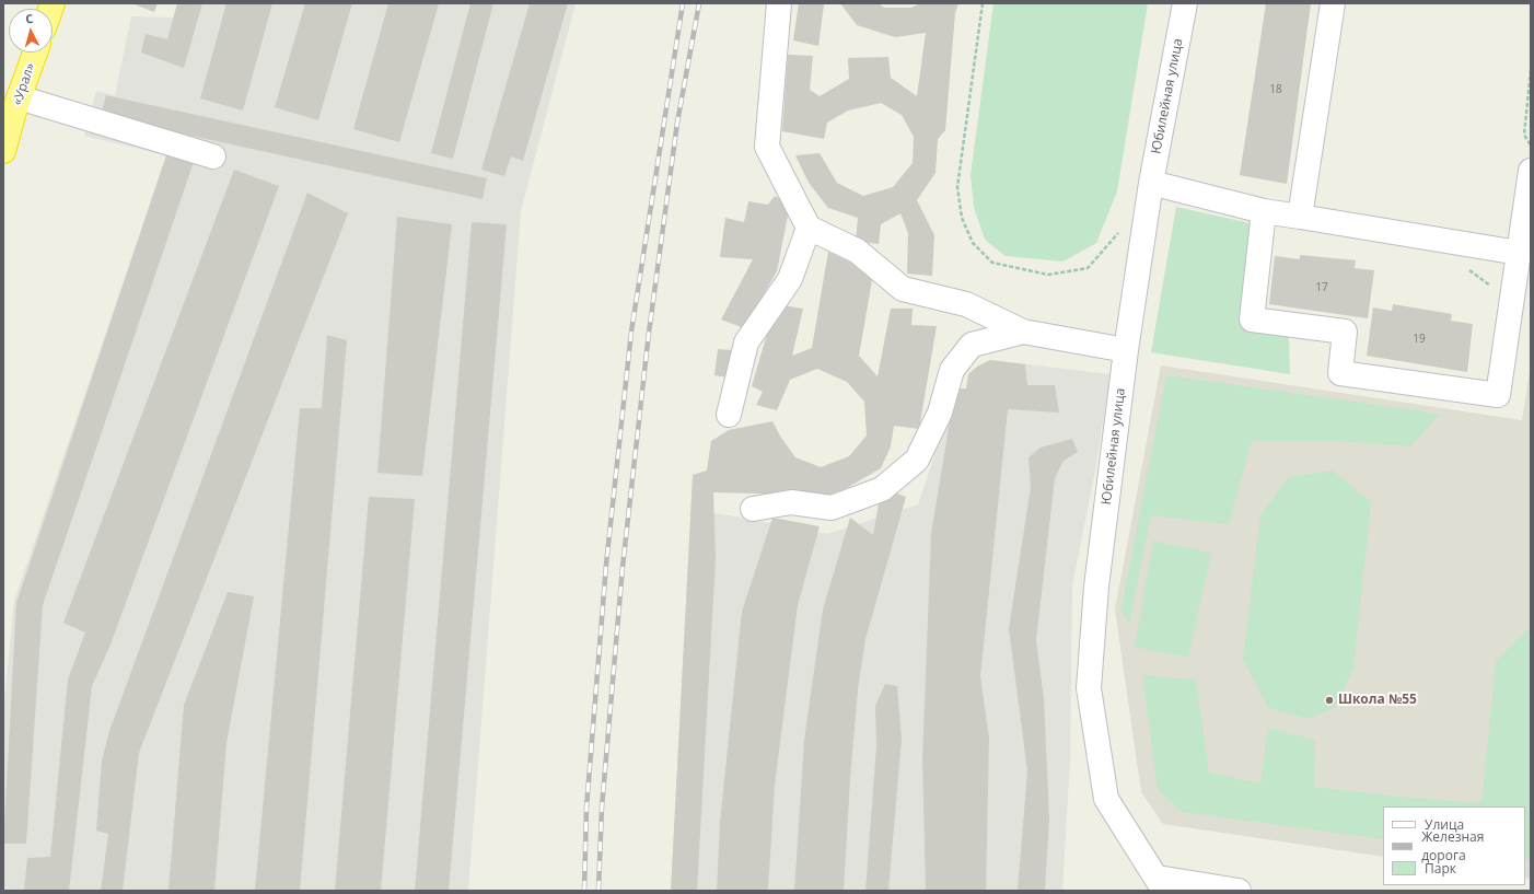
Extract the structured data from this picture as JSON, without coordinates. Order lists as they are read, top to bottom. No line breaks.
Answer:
{"streets":{"highway":["«Урал»"],"street":["Юбилейная улица"]},"places":["Школа №55"],"house_numbers":["18","17","19"],"legend":["Улица","Железная дорога","Парк"],"north":"top"}
